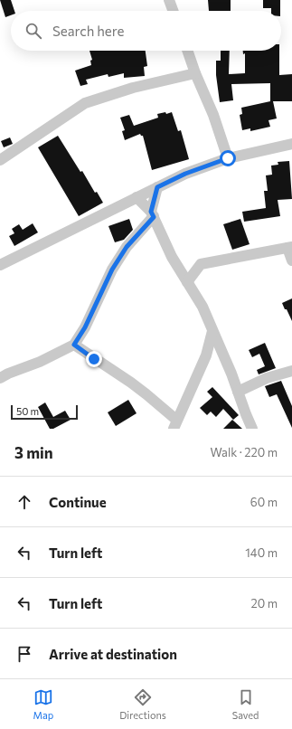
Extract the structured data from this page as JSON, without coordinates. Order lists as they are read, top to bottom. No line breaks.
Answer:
{"scale_bar":"50 m","page":{"search":"Search here","scale":"50 m","heading":["3 min","Walk · 220 m"],"list":[["Continue","60 m"],["Turn left","140 m"],["Turn left","20 m"],"Arrive at destination"],"nav":["Map","Directions","Saved"]}}
